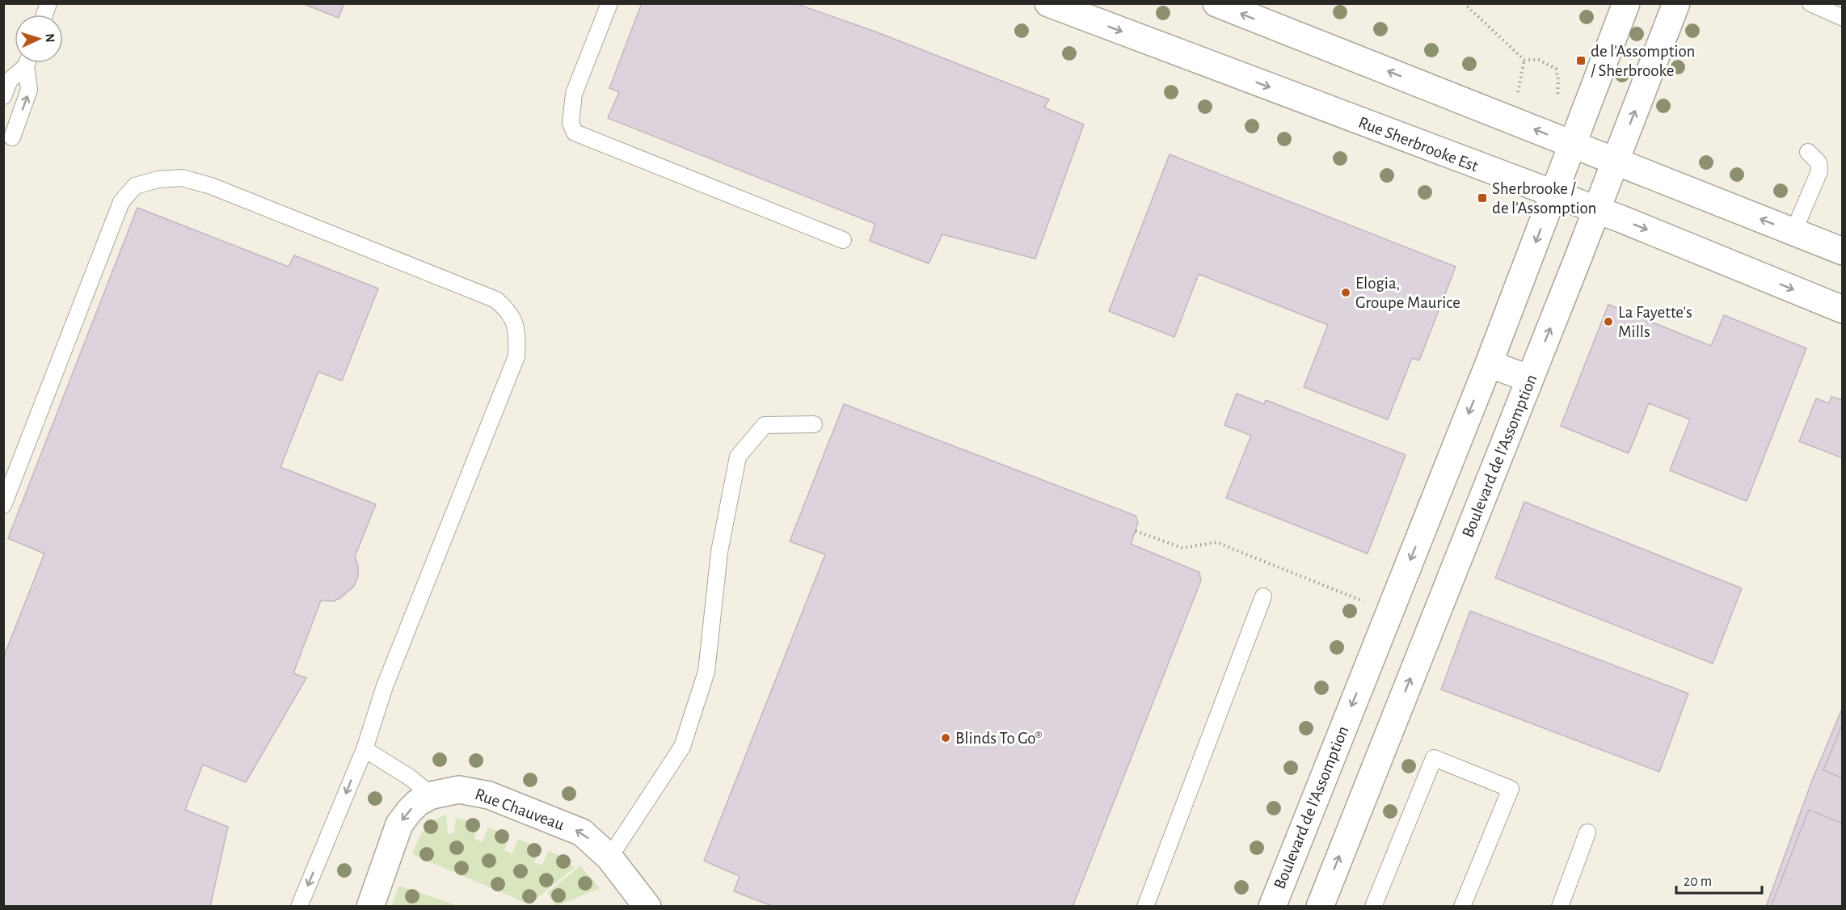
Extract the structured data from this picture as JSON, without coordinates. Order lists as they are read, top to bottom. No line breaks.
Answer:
{"streets":{"street":["Rue Sherbrooke Est","Boulevard de l'Assomption","Rue Chauveau"]},"crossings":[["Rue Sherbrooke Est","Boulevard de l'Assomption"]],"places":{"transit":["de l'Assomption / Sherbrooke","Sherbrooke / de l'Assomption"],"other":["Elogia, Groupe Maurice","La Fayette's Mills","Blinds To Go®"]},"scale_bar":"20 m","north":"right"}
